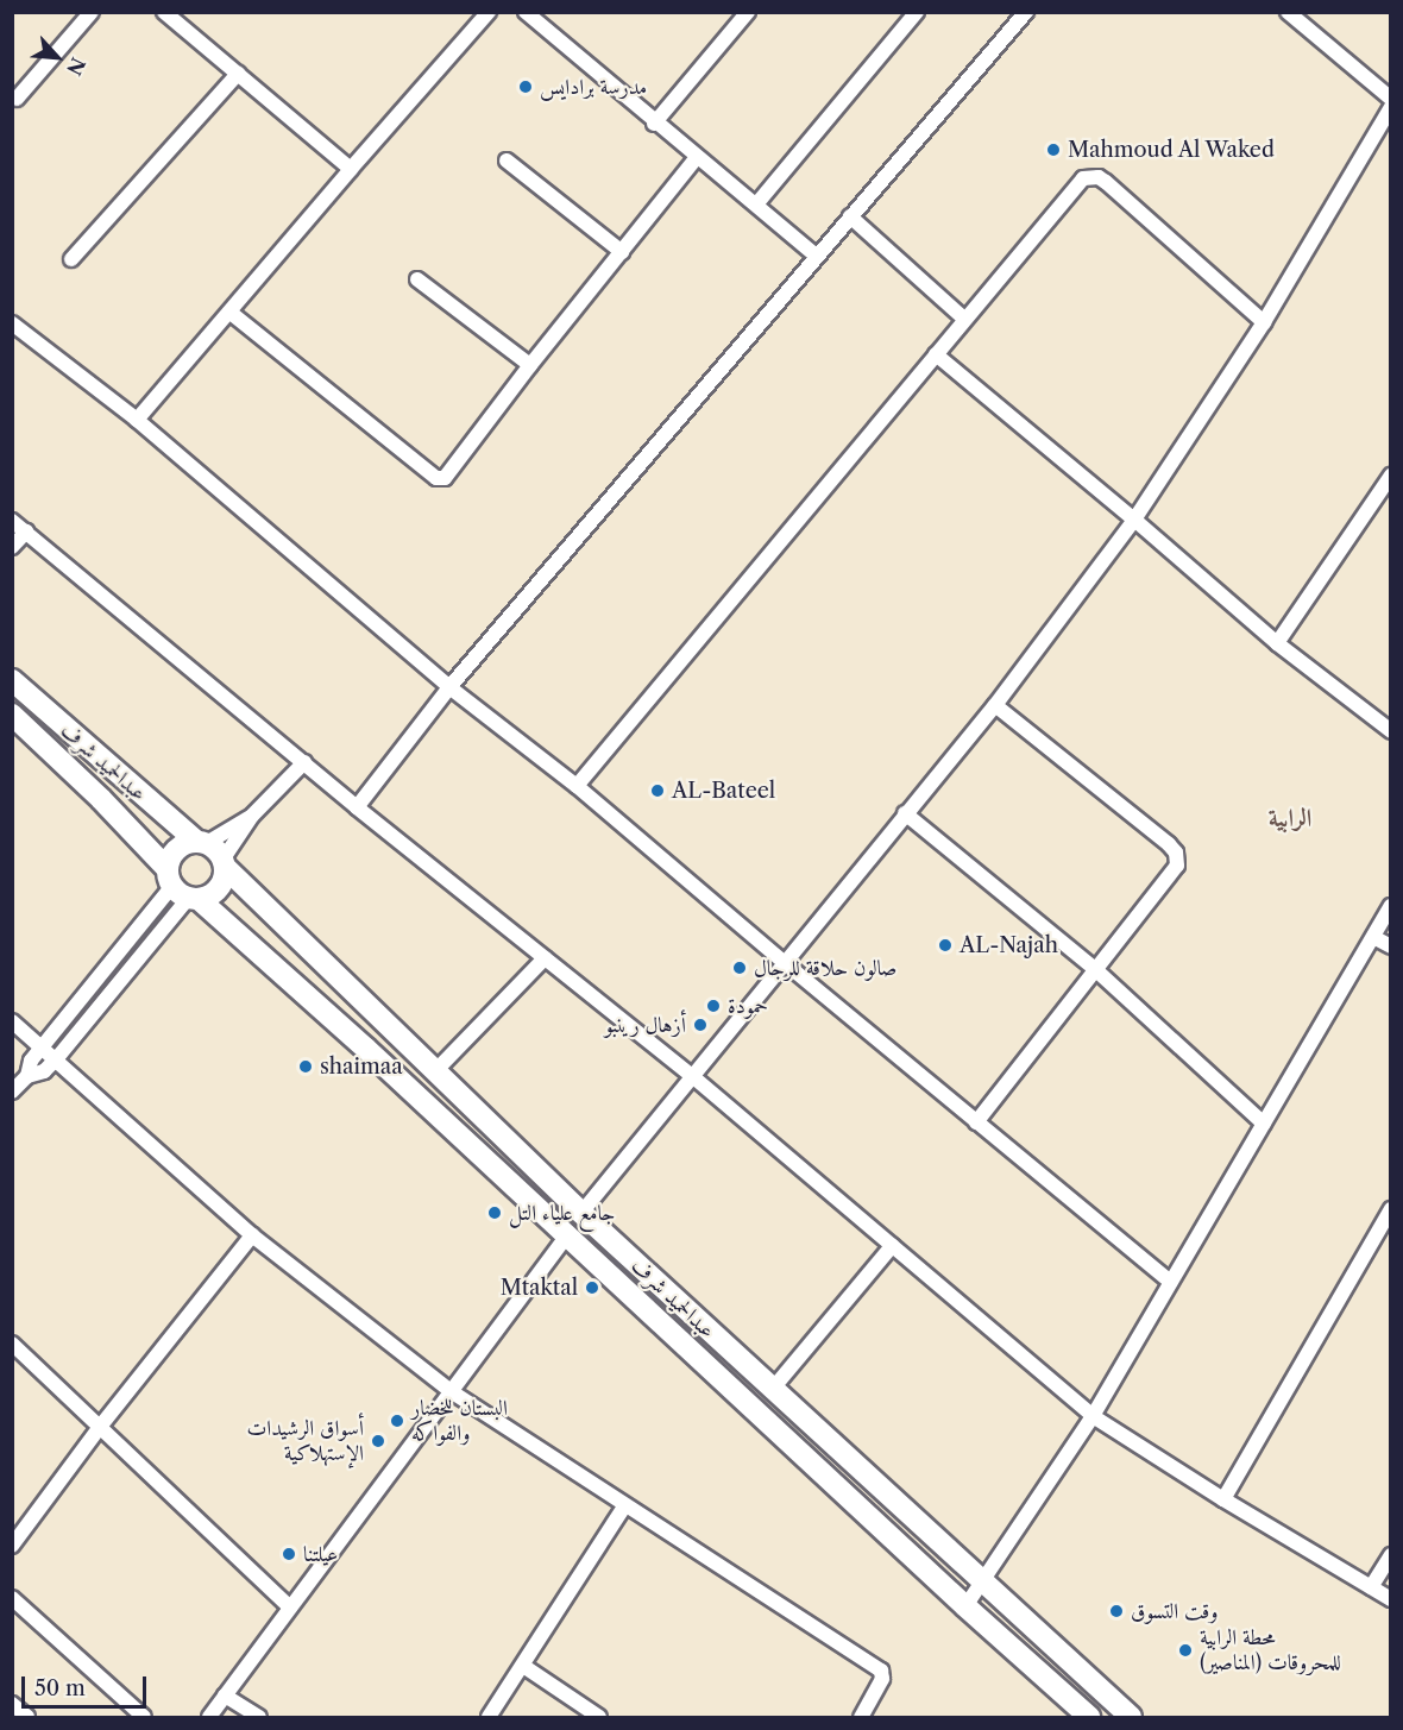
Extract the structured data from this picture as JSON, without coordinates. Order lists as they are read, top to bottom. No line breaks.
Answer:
{"streets":{"main road":["عبدالحميد شرف"]},"districts":["الرابية"],"places":["مدرسة برادايس","Mahmoud Al Waked","AL-Bateel","AL-Najah","صالون حلاقة للرجال","حمودة","أزهال رينبو","shaimaa","جامع علياء التل","Mtaktal","البستان للخضار والفواكه","أسواق الرشيدات الإستهلاكية","عيلتنا","وقت التسوق","محطة الرابية للمحروقات (المناصير)"],"scale_bar":"50 m","north":"bottom right"}
